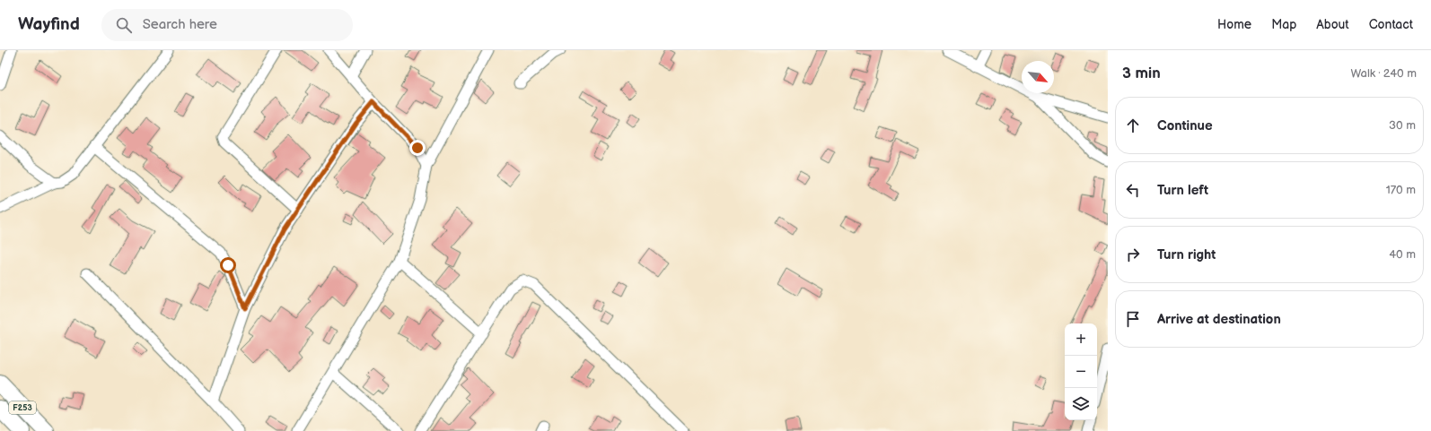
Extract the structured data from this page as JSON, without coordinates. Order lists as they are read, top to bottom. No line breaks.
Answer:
{"streets":{"main road":["F253"]},"north":"bottom right","page":{"header":"Wayfind","search":"Search here","nav":["Home","Map","About","Contact"],"heading":["3 min","Walk · 240 m"],"list":[["Continue","30 m"],["Turn left","170 m"],["Turn right","40 m"],"Arrive at destination"],"map_buttons":["+","−"]}}
